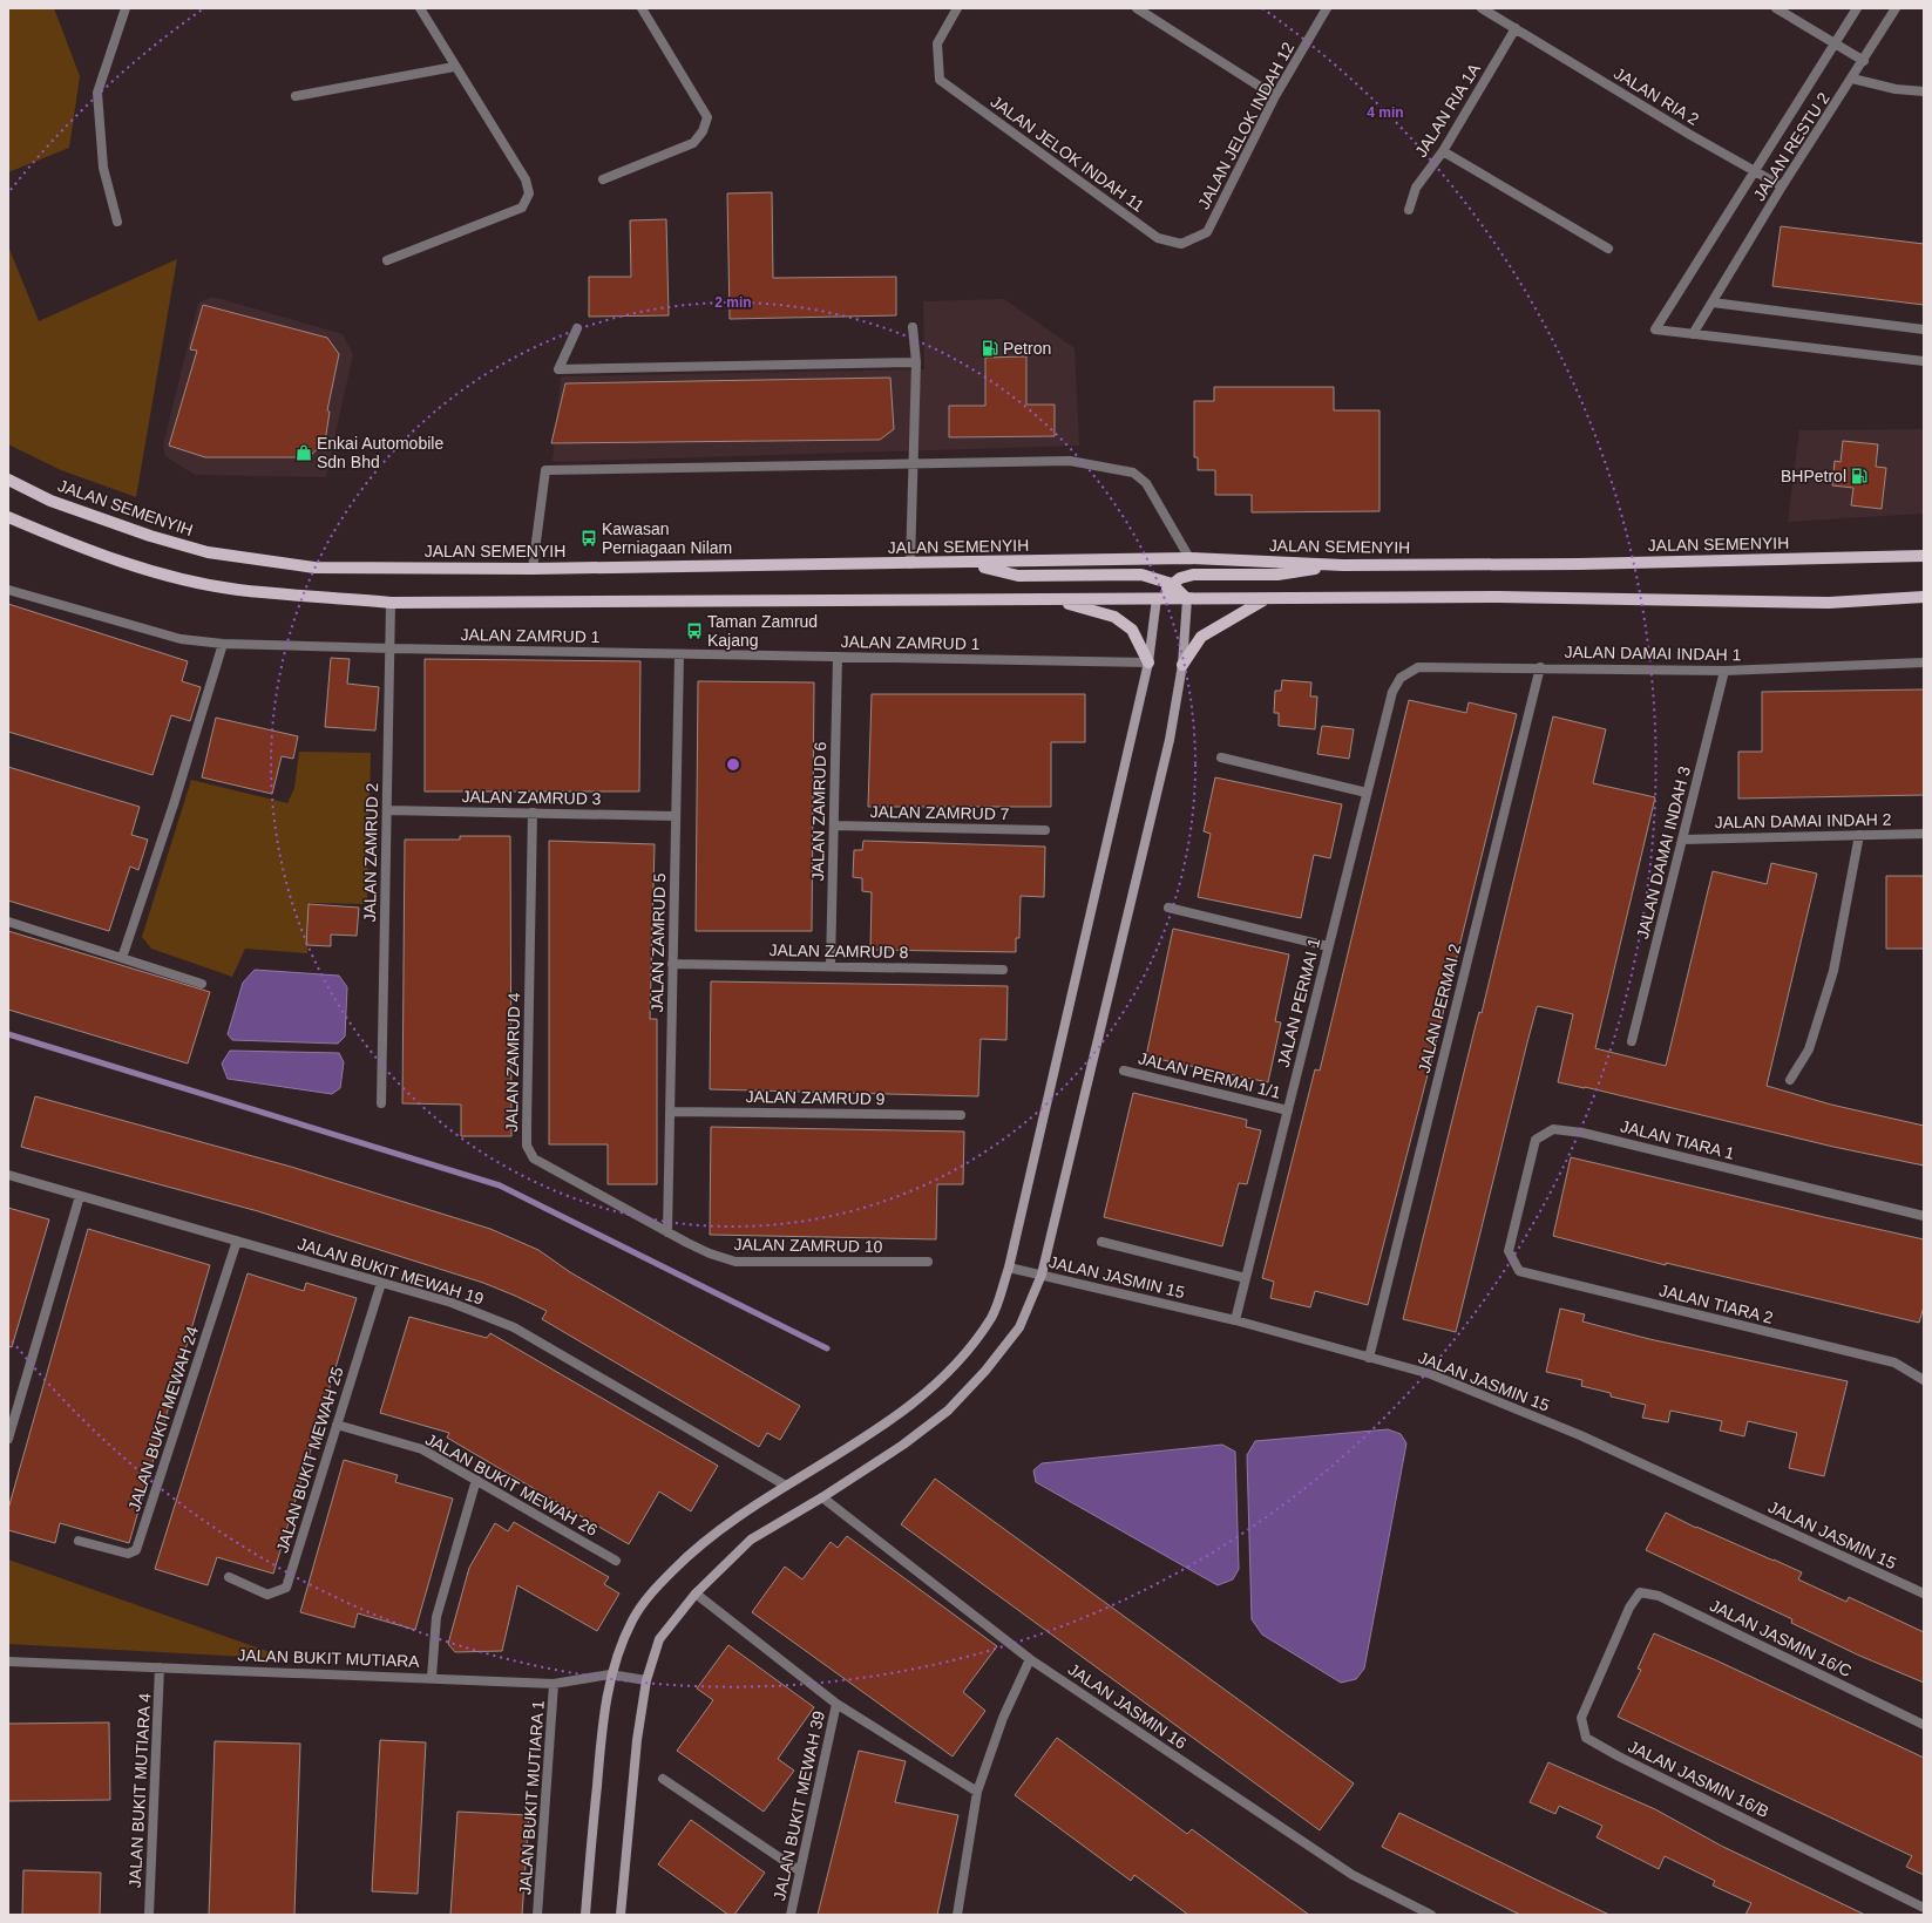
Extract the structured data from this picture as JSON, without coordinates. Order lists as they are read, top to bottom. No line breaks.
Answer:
{"streets":{"main road":["JALAN SEMENYIH"],"street":["JALAN RIA 2","JALAN RIA 1A","JALAN JELOK INDAH 12","JALAN RESTU 2","JALAN JELOK INDAH 11","JALAN ZAMRUD 1","JALAN DAMAI INDAH 1","JALAN ZAMRUD 3","JALAN ZAMRUD 6","JALAN ZAMRUD 7","JALAN DAMAI INDAH 2","JALAN ZAMRUD 2","JALAN DAMAI INDAH 3","JALAN ZAMRUD 5","JALAN ZAMRUD 8","JALAN PERMAI 1","JALAN PERMAI 2","JALAN ZAMRUD 4","JALAN PERMAI 1/1","JALAN ZAMRUD 9","JALAN TIARA 1","JALAN ZAMRUD 10","JALAN BUKIT MEWAH 19","JALAN JASMIN 15","JALAN TIARA 2","JALAN BUKIT MEWAH 24","JALAN BUKIT MEWAH 25","JALAN BUKIT MEWAH 26","JALAN JASMIN 16/C","JALAN BUKIT MUTIARA","JALAN JASMIN 16","JALAN JASMIN 16/B","JALAN BUKIT MUTIARA 4","JALAN BUKIT MUTIARA 1","JALAN BUKIT MEWAH 39"]},"crossings":[["JALAN RIA 2","JALAN RIA 1A"],["JALAN RIA 2","JALAN RESTU 2"],["JALAN JELOK INDAH 12","JALAN JELOK INDAH 11"],["JALAN ZAMRUD 1","JALAN ZAMRUD 6"],["JALAN ZAMRUD 1","JALAN ZAMRUD 2"],["JALAN ZAMRUD 1","JALAN ZAMRUD 5"],["JALAN DAMAI INDAH 1","JALAN DAMAI INDAH 3"],["JALAN DAMAI INDAH 1","JALAN PERMAI 1"],["JALAN DAMAI INDAH 1","JALAN PERMAI 2"],["JALAN ZAMRUD 3","JALAN ZAMRUD 2"],["JALAN ZAMRUD 3","JALAN ZAMRUD 5"],["JALAN ZAMRUD 3","JALAN ZAMRUD 4"],["JALAN ZAMRUD 6","JALAN ZAMRUD 7"],["JALAN ZAMRUD 6","JALAN ZAMRUD 8"],["JALAN DAMAI INDAH 2","JALAN DAMAI INDAH 3"],["JALAN ZAMRUD 5","JALAN ZAMRUD 8"],["JALAN ZAMRUD 5","JALAN ZAMRUD 4"],["JALAN ZAMRUD 5","JALAN ZAMRUD 9"],["JALAN ZAMRUD 5","JALAN ZAMRUD 10"],["JALAN PERMAI 1","JALAN PERMAI 1/1"],["JALAN PERMAI 1","JALAN JASMIN 15"],["JALAN PERMAI 2","JALAN JASMIN 15"],["JALAN ZAMRUD 4","JALAN ZAMRUD 10"],["JALAN TIARA 1","JALAN TIARA 2"],["JALAN BUKIT MEWAH 19","JALAN BUKIT MEWAH 24"],["JALAN BUKIT MEWAH 19","JALAN BUKIT MEWAH 25"],["JALAN BUKIT MEWAH 25","JALAN BUKIT MEWAH 26"],["JALAN JASMIN 16/C","JALAN JASMIN 16/B"],["JALAN BUKIT MUTIARA","JALAN BUKIT MUTIARA 4"],["JALAN BUKIT MUTIARA","JALAN BUKIT MUTIARA 1"]],"places":{"fuel station":["Petron","BHPetrol"],"shop":["Enkai Automobile Sdn Bhd"],"bus stop":["Kawasan Perniagaan Nilam","Taman Zamrud Kajang"]},"rings":["4 min","2 min"]}
